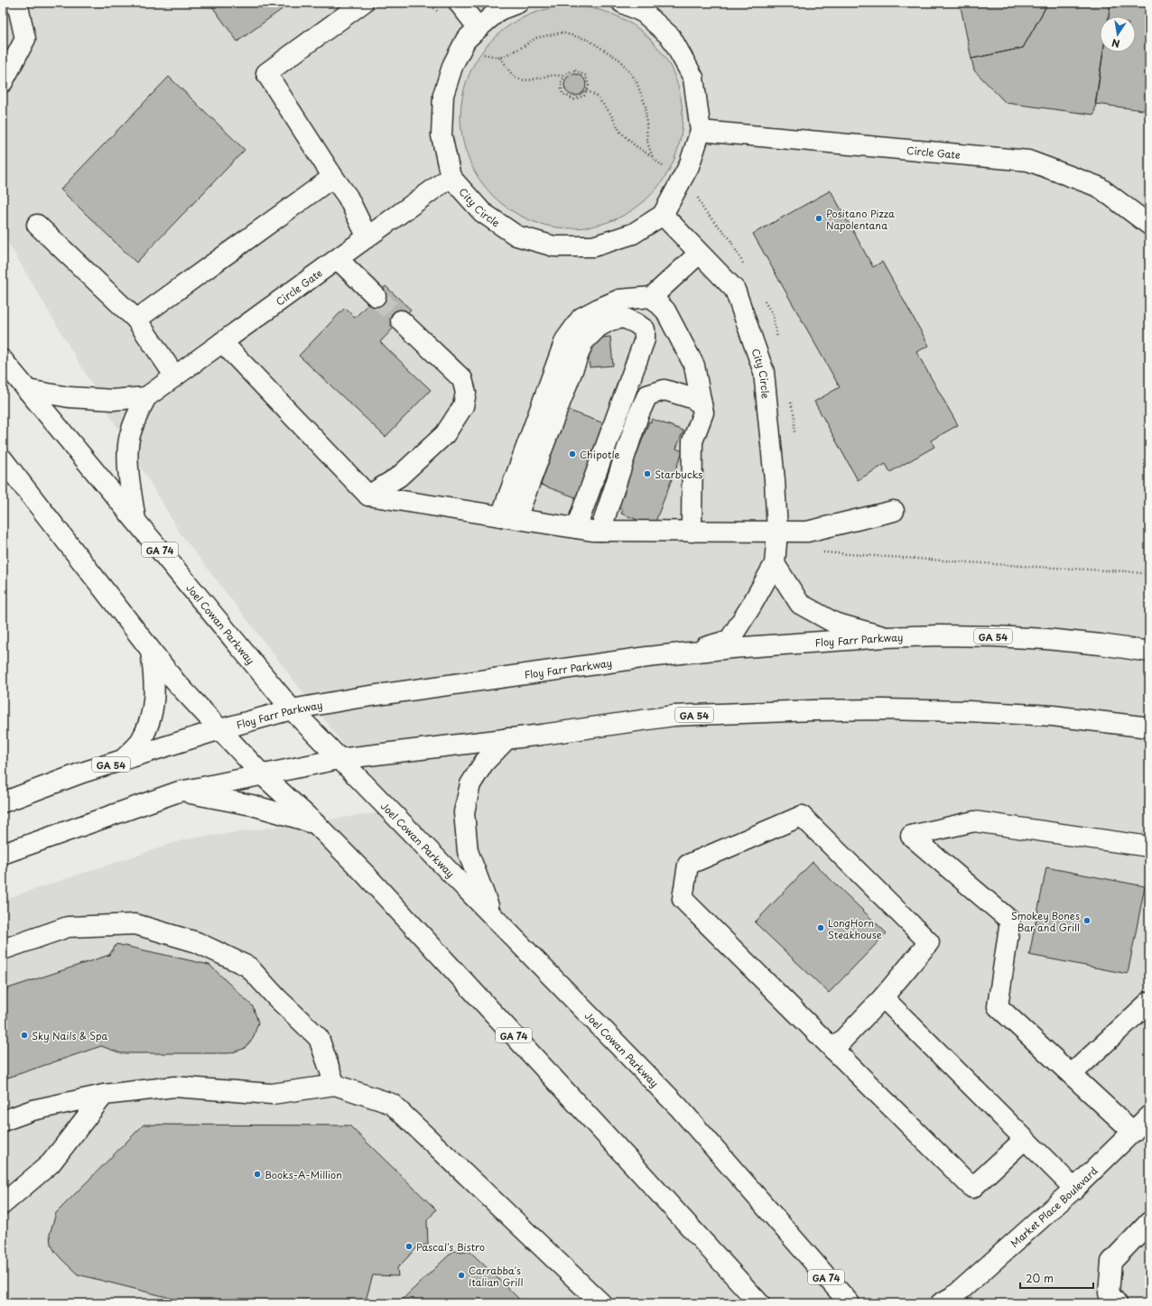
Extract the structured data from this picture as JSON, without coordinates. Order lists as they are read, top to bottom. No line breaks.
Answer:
{"streets":{"main road":["Circle Gate","City Circle","GA 74","Joel Cowan Parkway","GA 54","Floy Farr Parkway","Market Place Boulevard"]},"crossings":[["Circle Gate","City Circle"],["Circle Gate","Joel Cowan Parkway"],["City Circle","Floy Farr Parkway"],["GA 74","GA 54"],["GA 74","Floy Farr Parkway"],["Joel Cowan Parkway","GA 54"],["Joel Cowan Parkway","Floy Farr Parkway"]],"places":["Positano Pizza Napolentana","Chipotle","Starbucks","Smokey Bones Bar and Grill","LongHorn Steakhouse","Sky Nails & Spa","Books-A-Million","Pascal's Bistro","Carrabba's Italian Grill"],"scale_bar":"20 m","north":"bottom"}
